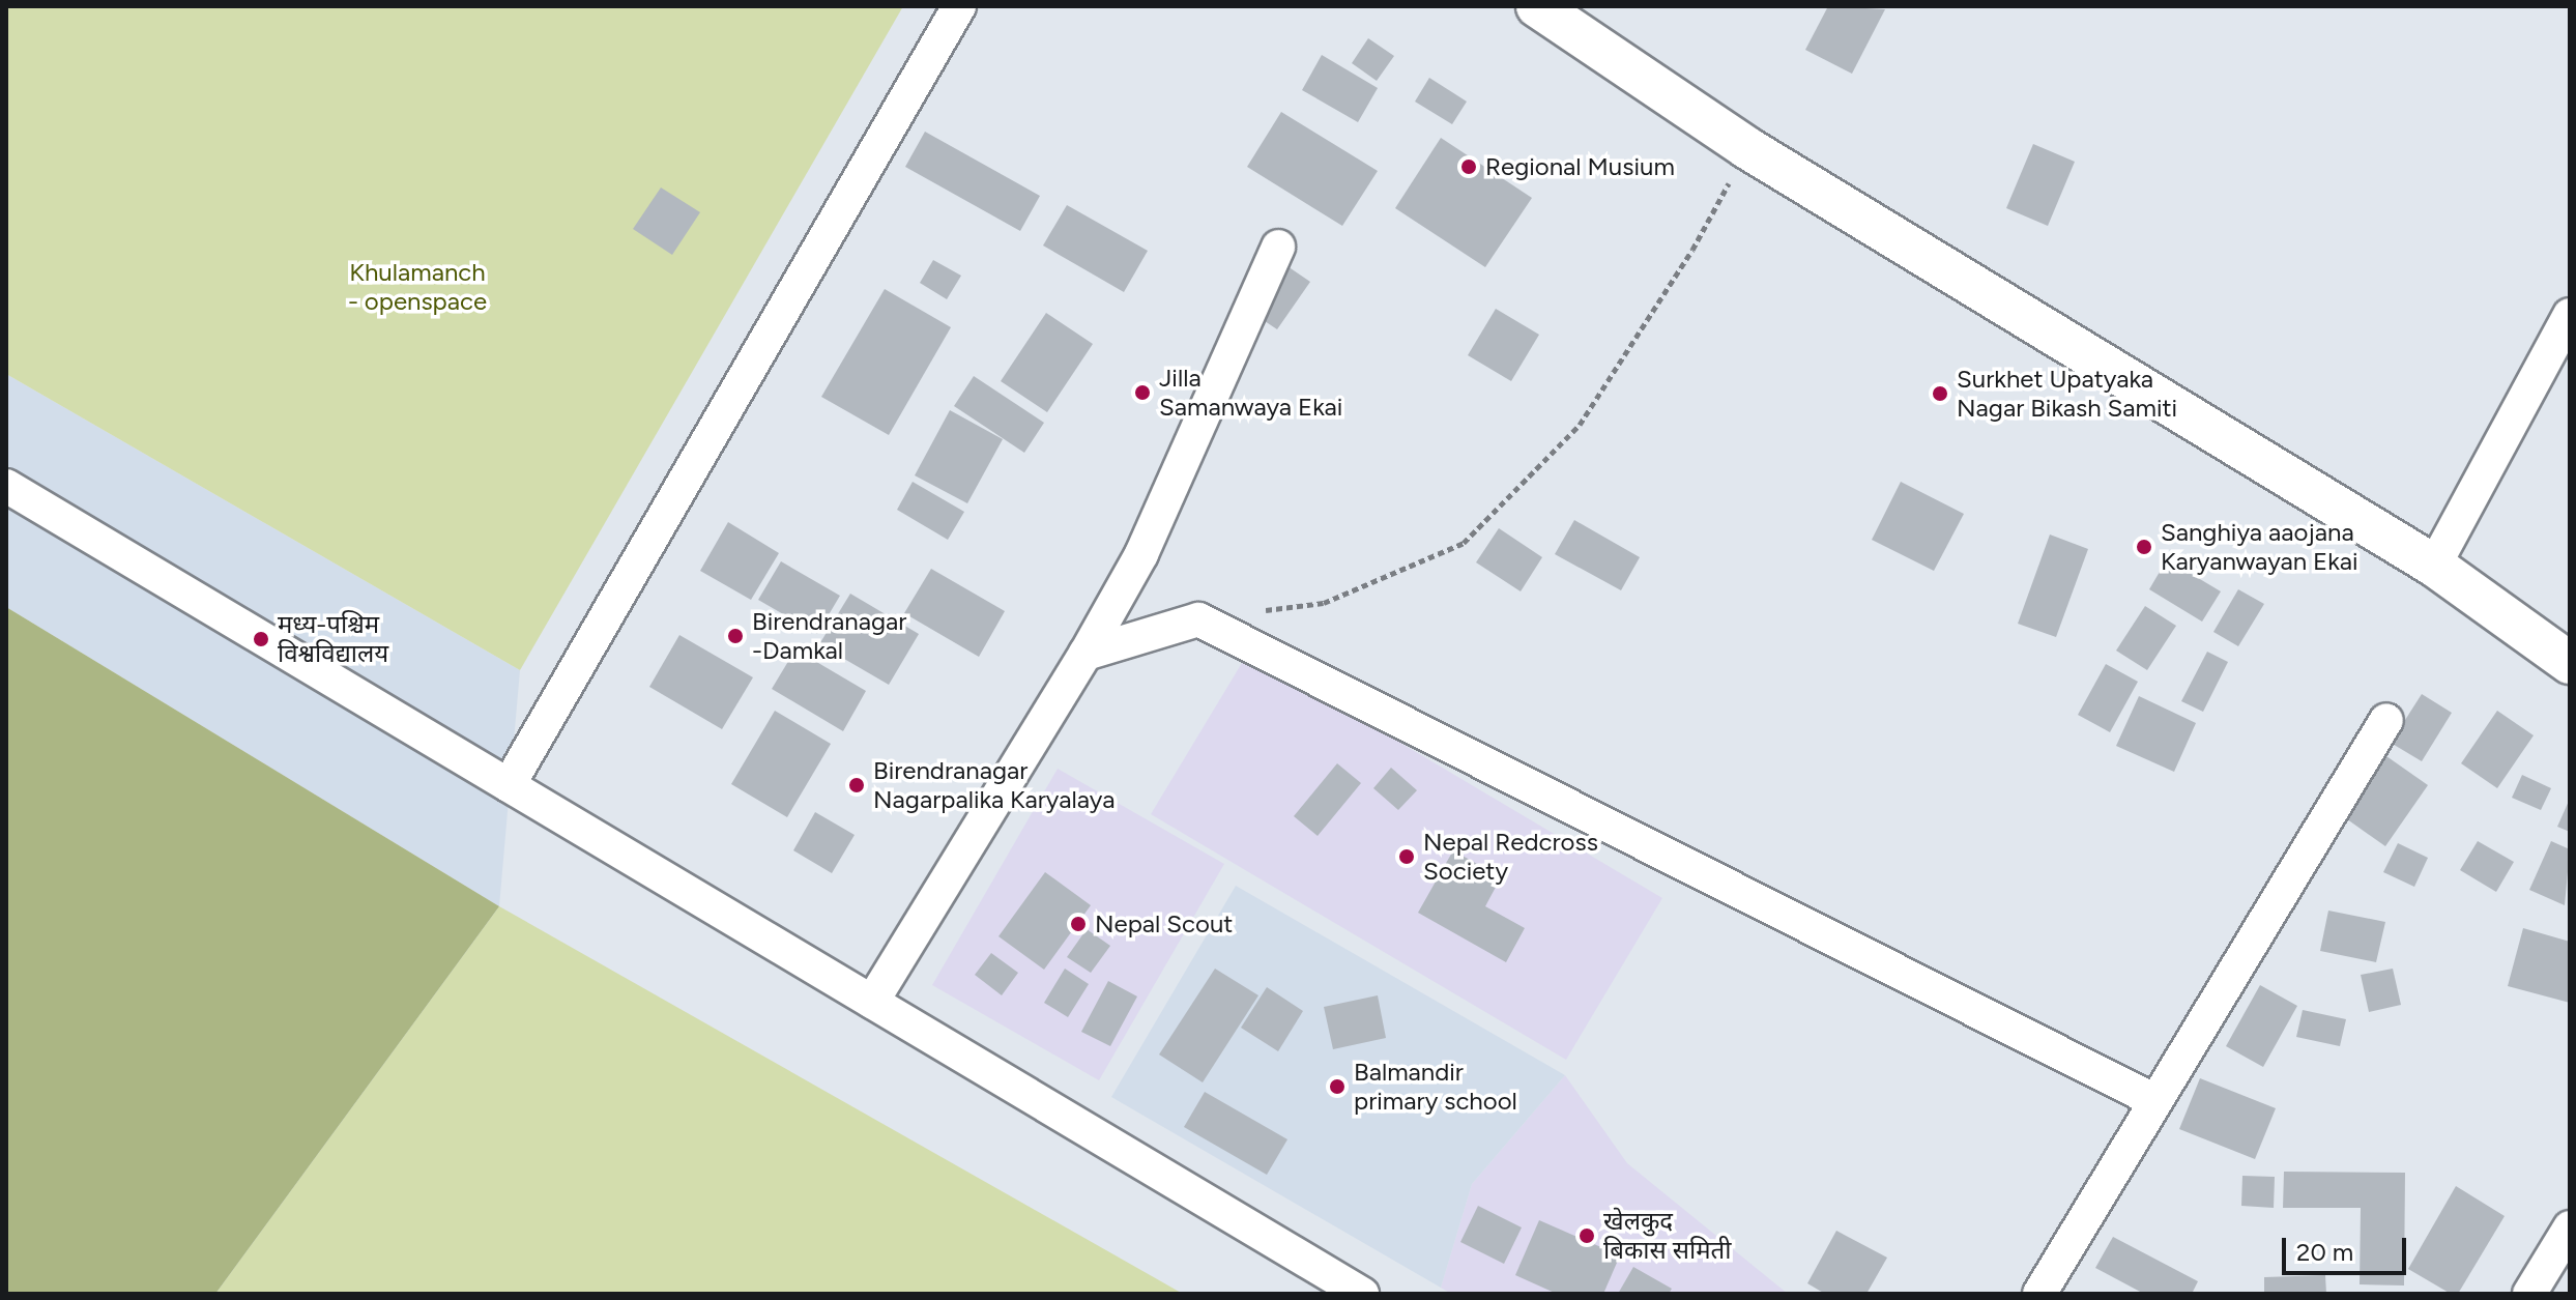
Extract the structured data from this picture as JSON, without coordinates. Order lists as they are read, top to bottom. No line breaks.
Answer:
{"parks":["Khulamanch - openspace"],"places":["Regional Musium","Jilla Samanwaya Ekai","Surkhet Upatyaka Nagar Bikash Samiti","Sanghiya aaojana Karyanwayan Ekai","Birendranagar -Damkal","मध्य-पश्चिम विश्वविद्यालय","Birendranagar Nagarpalika Karyalaya","Nepal Redcross Society","Nepal Scout","Balmandir primary school","खेलकुद बिकास समिती"],"scale_bar":"20 m"}
